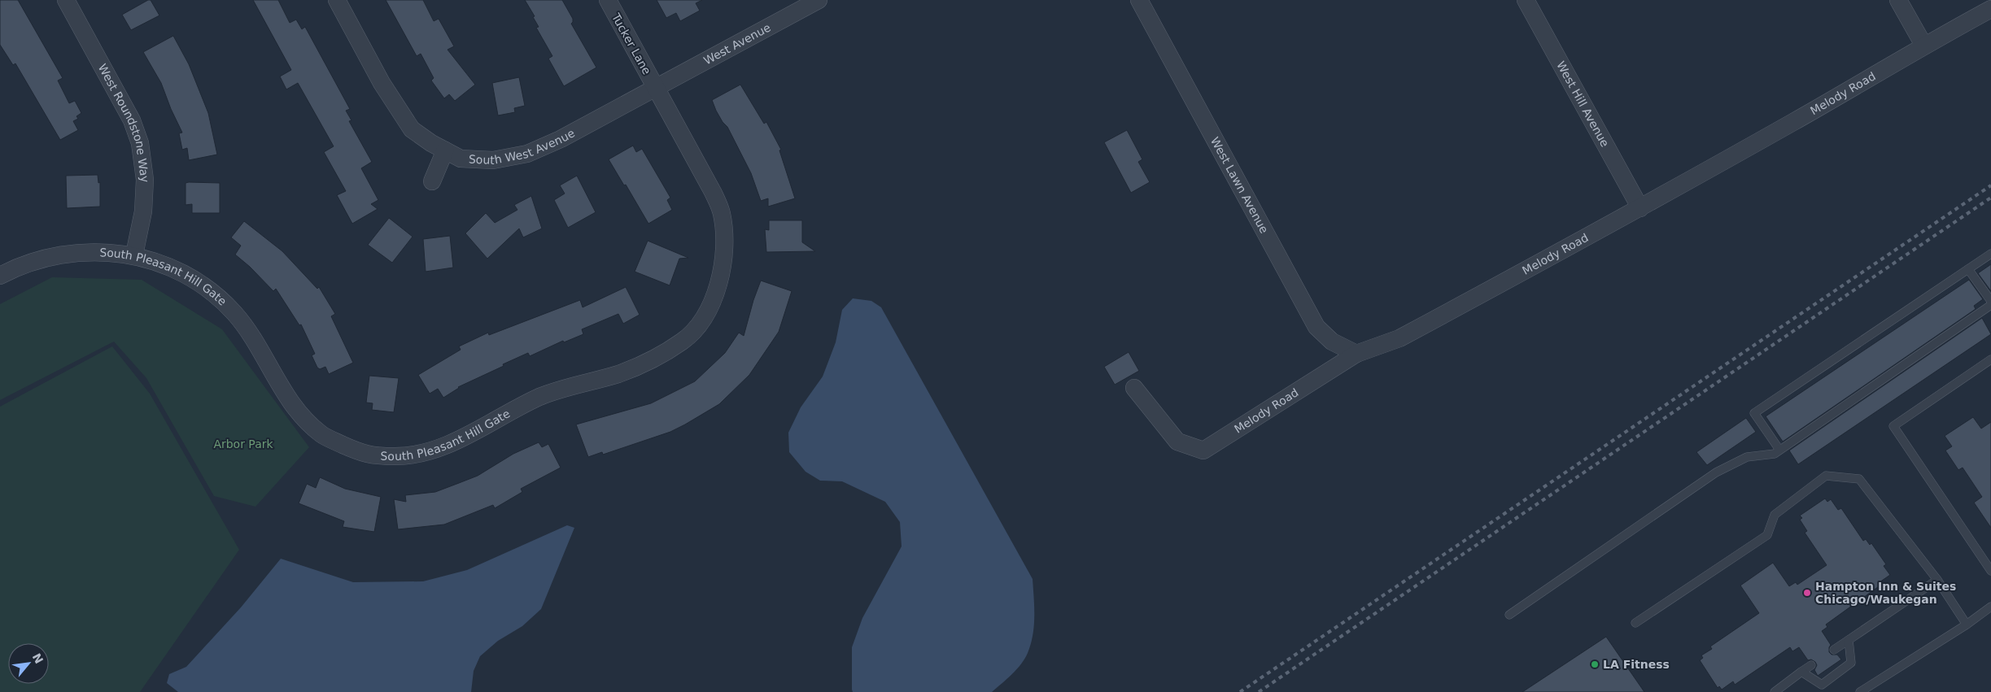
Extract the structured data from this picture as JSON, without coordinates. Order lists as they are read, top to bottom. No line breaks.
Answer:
{"streets":{"street":["Tucker Lane","West Avenue","Melody Road","West Hill Avenue","West Roundstone Way","South West Avenue","West Lawn Avenue","South Pleasant Hill Gate"]},"crossings":[["Tucker Lane","West Avenue"],["Tucker Lane","South West Avenue"],["Tucker Lane","South Pleasant Hill Gate"],["West Avenue","South West Avenue"],["West Avenue","South Pleasant Hill Gate"],["Melody Road","West Hill Avenue"],["Melody Road","West Lawn Avenue"],["West Roundstone Way","South Pleasant Hill Gate"],["South West Avenue","South Pleasant Hill Gate"]],"parks":["Arbor Park"],"places":["Hampton Inn & Suites Chicago/Waukegan","LA Fitness"],"north":"top right"}
